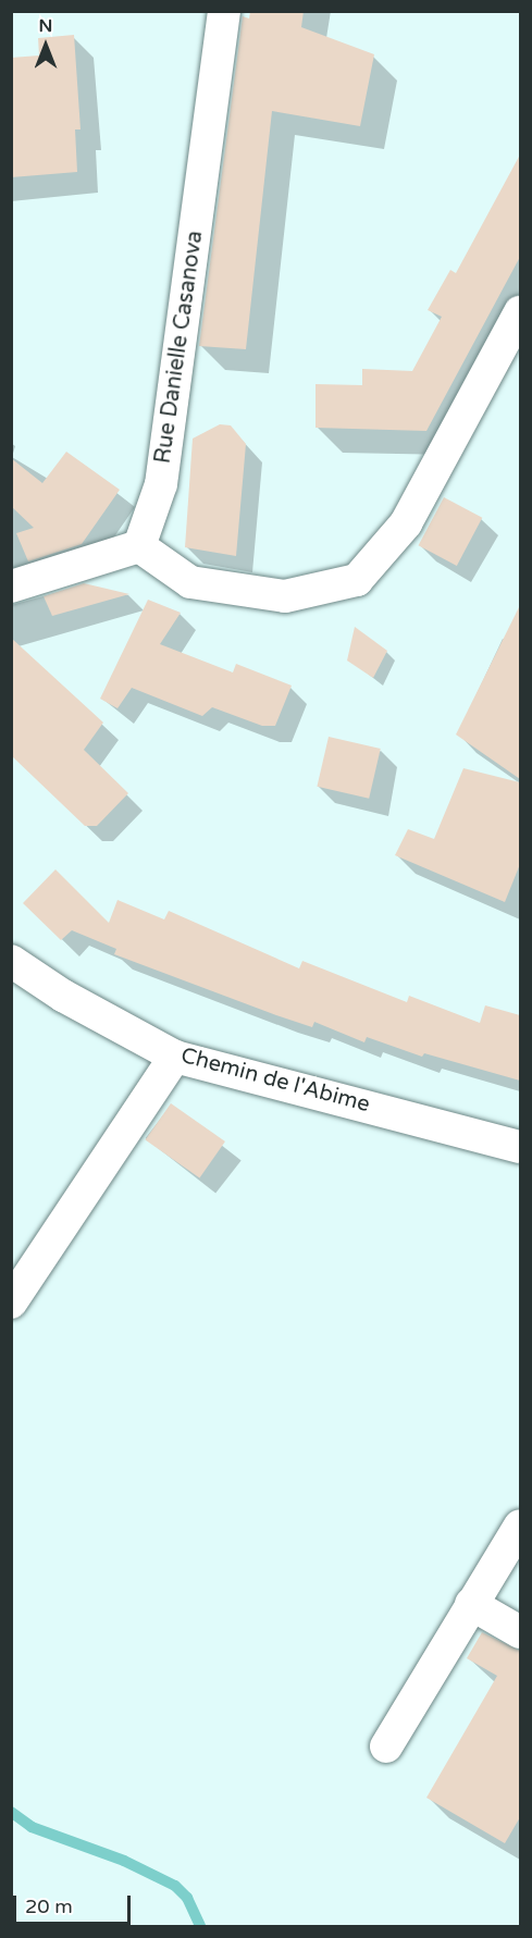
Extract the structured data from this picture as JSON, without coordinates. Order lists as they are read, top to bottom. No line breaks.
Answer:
{"streets":{"street":["Rue Danielle Casanova","Chemin de l'Abime"]},"scale_bar":"20 m","north":"top"}
